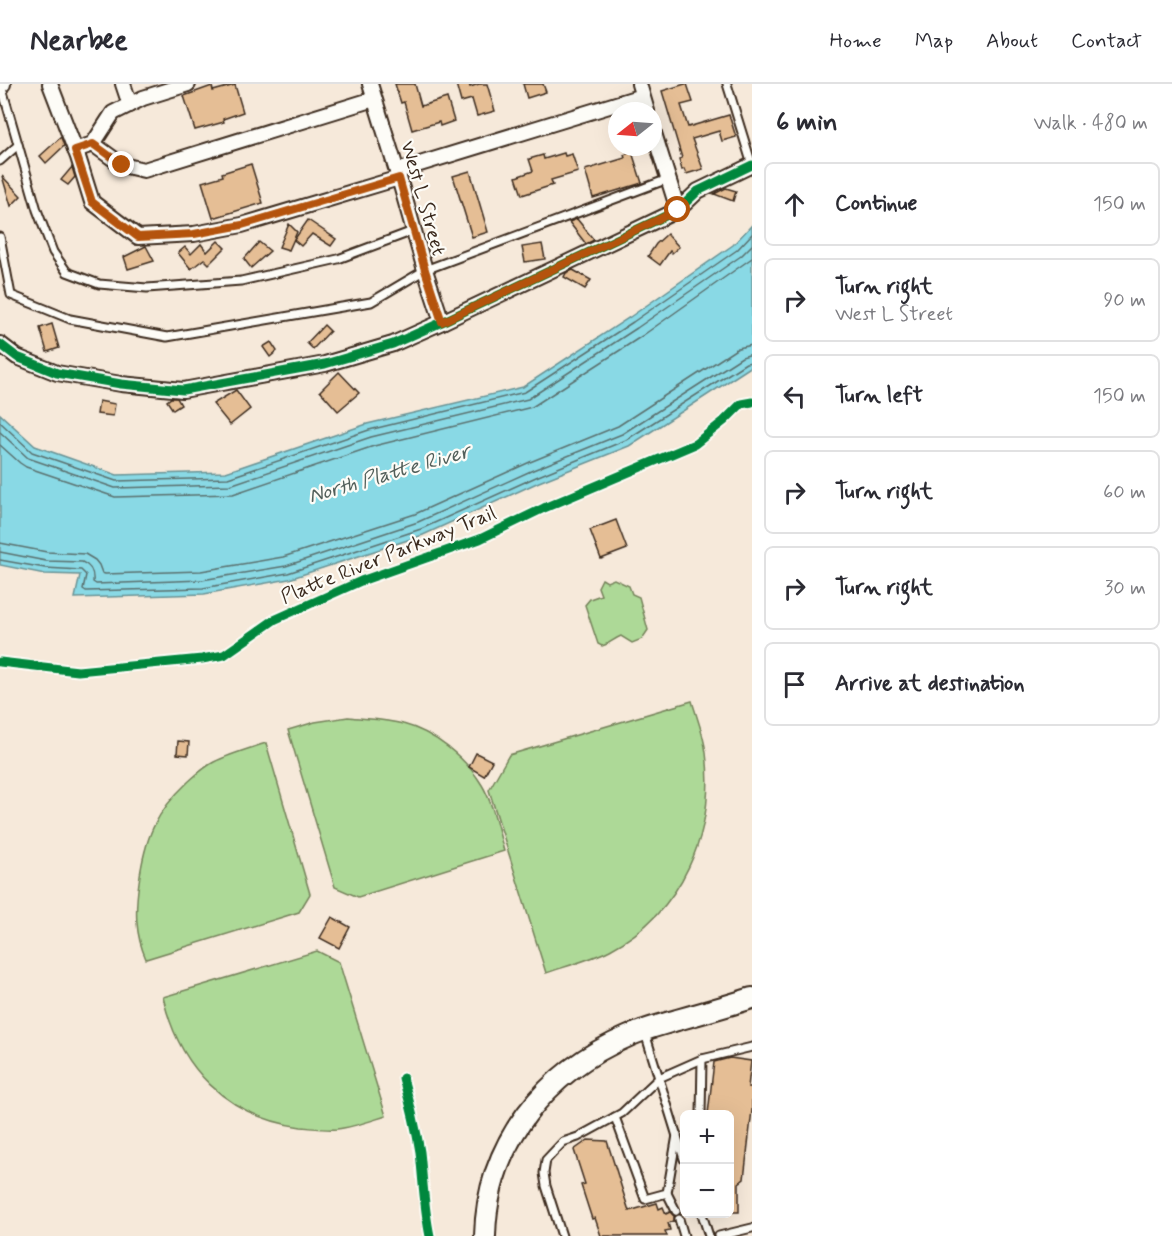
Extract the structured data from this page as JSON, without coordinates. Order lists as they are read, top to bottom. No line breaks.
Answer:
{"streets":{"street":["West L Street"],"cycle path":["Platte River Parkway Trail"]},"water":["North Platte River"],"north":"left","page":{"header":"Nearbee","nav":["Home","Map","About","Contact"],"heading":["6 min","Walk · 480 m"],"list":[["Continue","150 m"],["Turn right","West L Street","90 m"],["Turn left","150 m"],["Turn right","60 m"],["Turn right","30 m"],"Arrive at destination"],"map_buttons":["+","−"]}}
